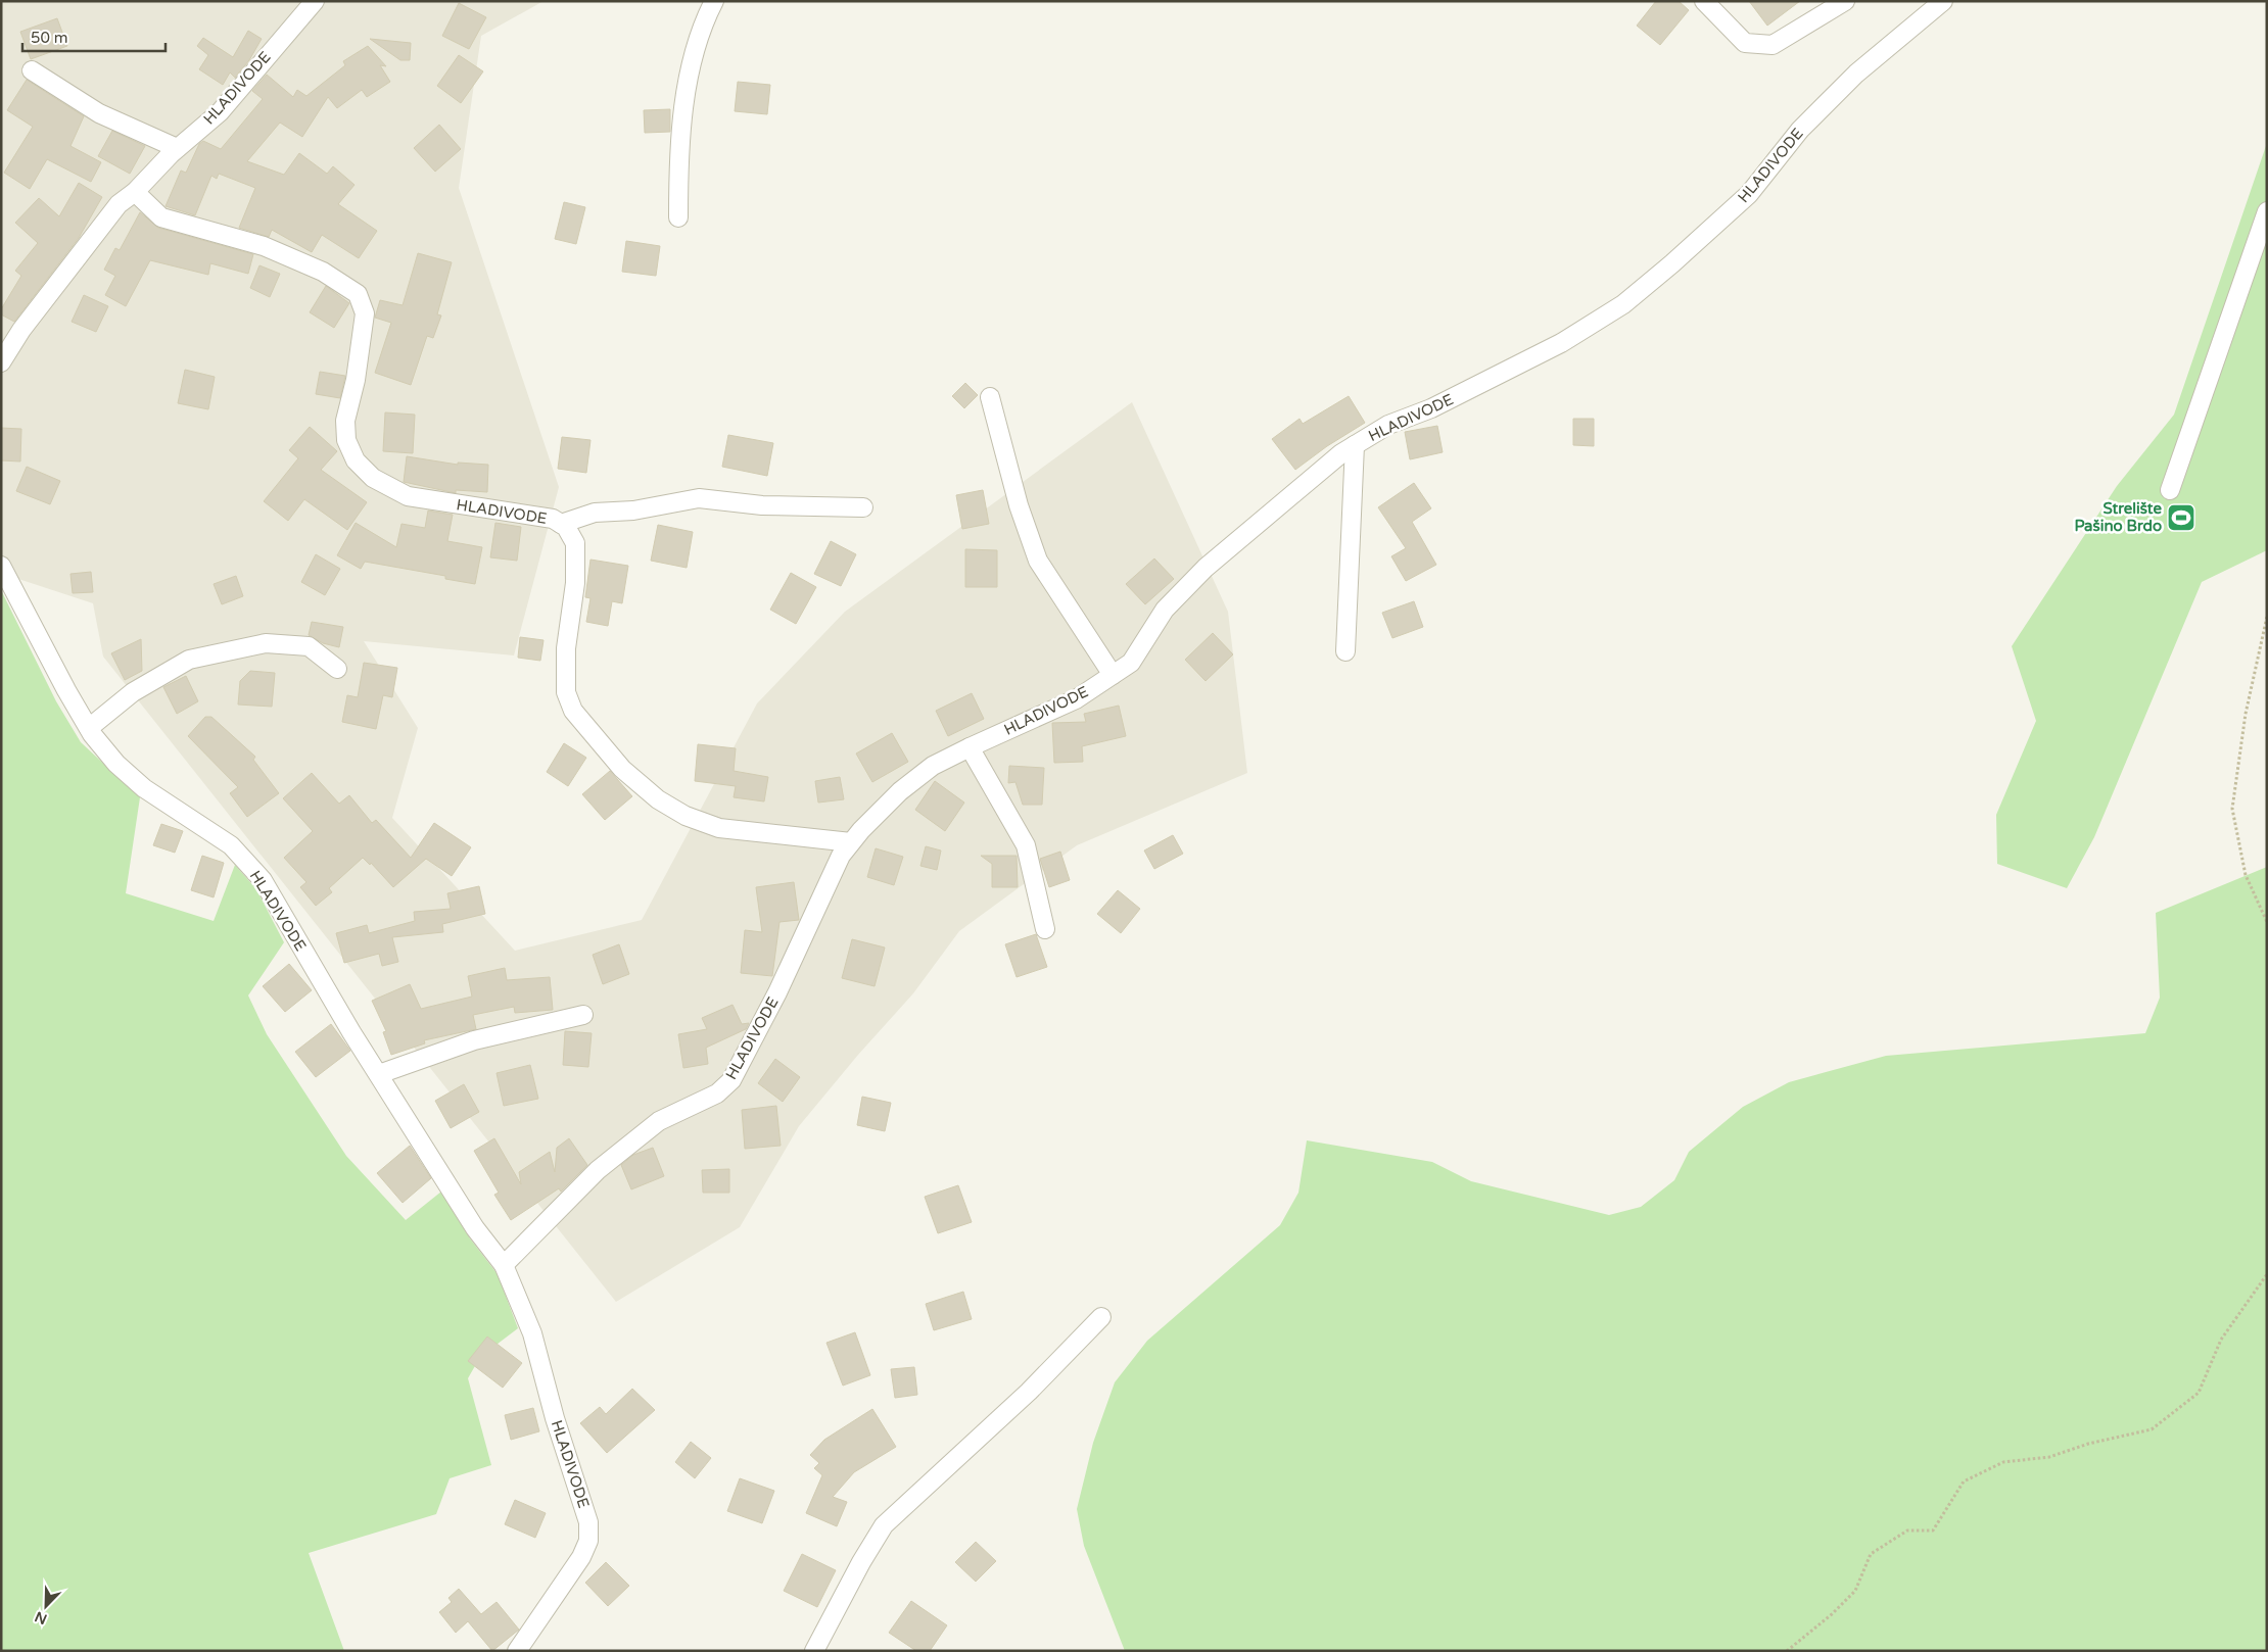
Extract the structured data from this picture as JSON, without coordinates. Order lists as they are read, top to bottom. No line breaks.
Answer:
{"streets":{"street":["HLADIVODE"]},"places":{"sports":["Strelište Pašino Brdo"]},"scale_bar":"50 m","north":"bottom left"}
